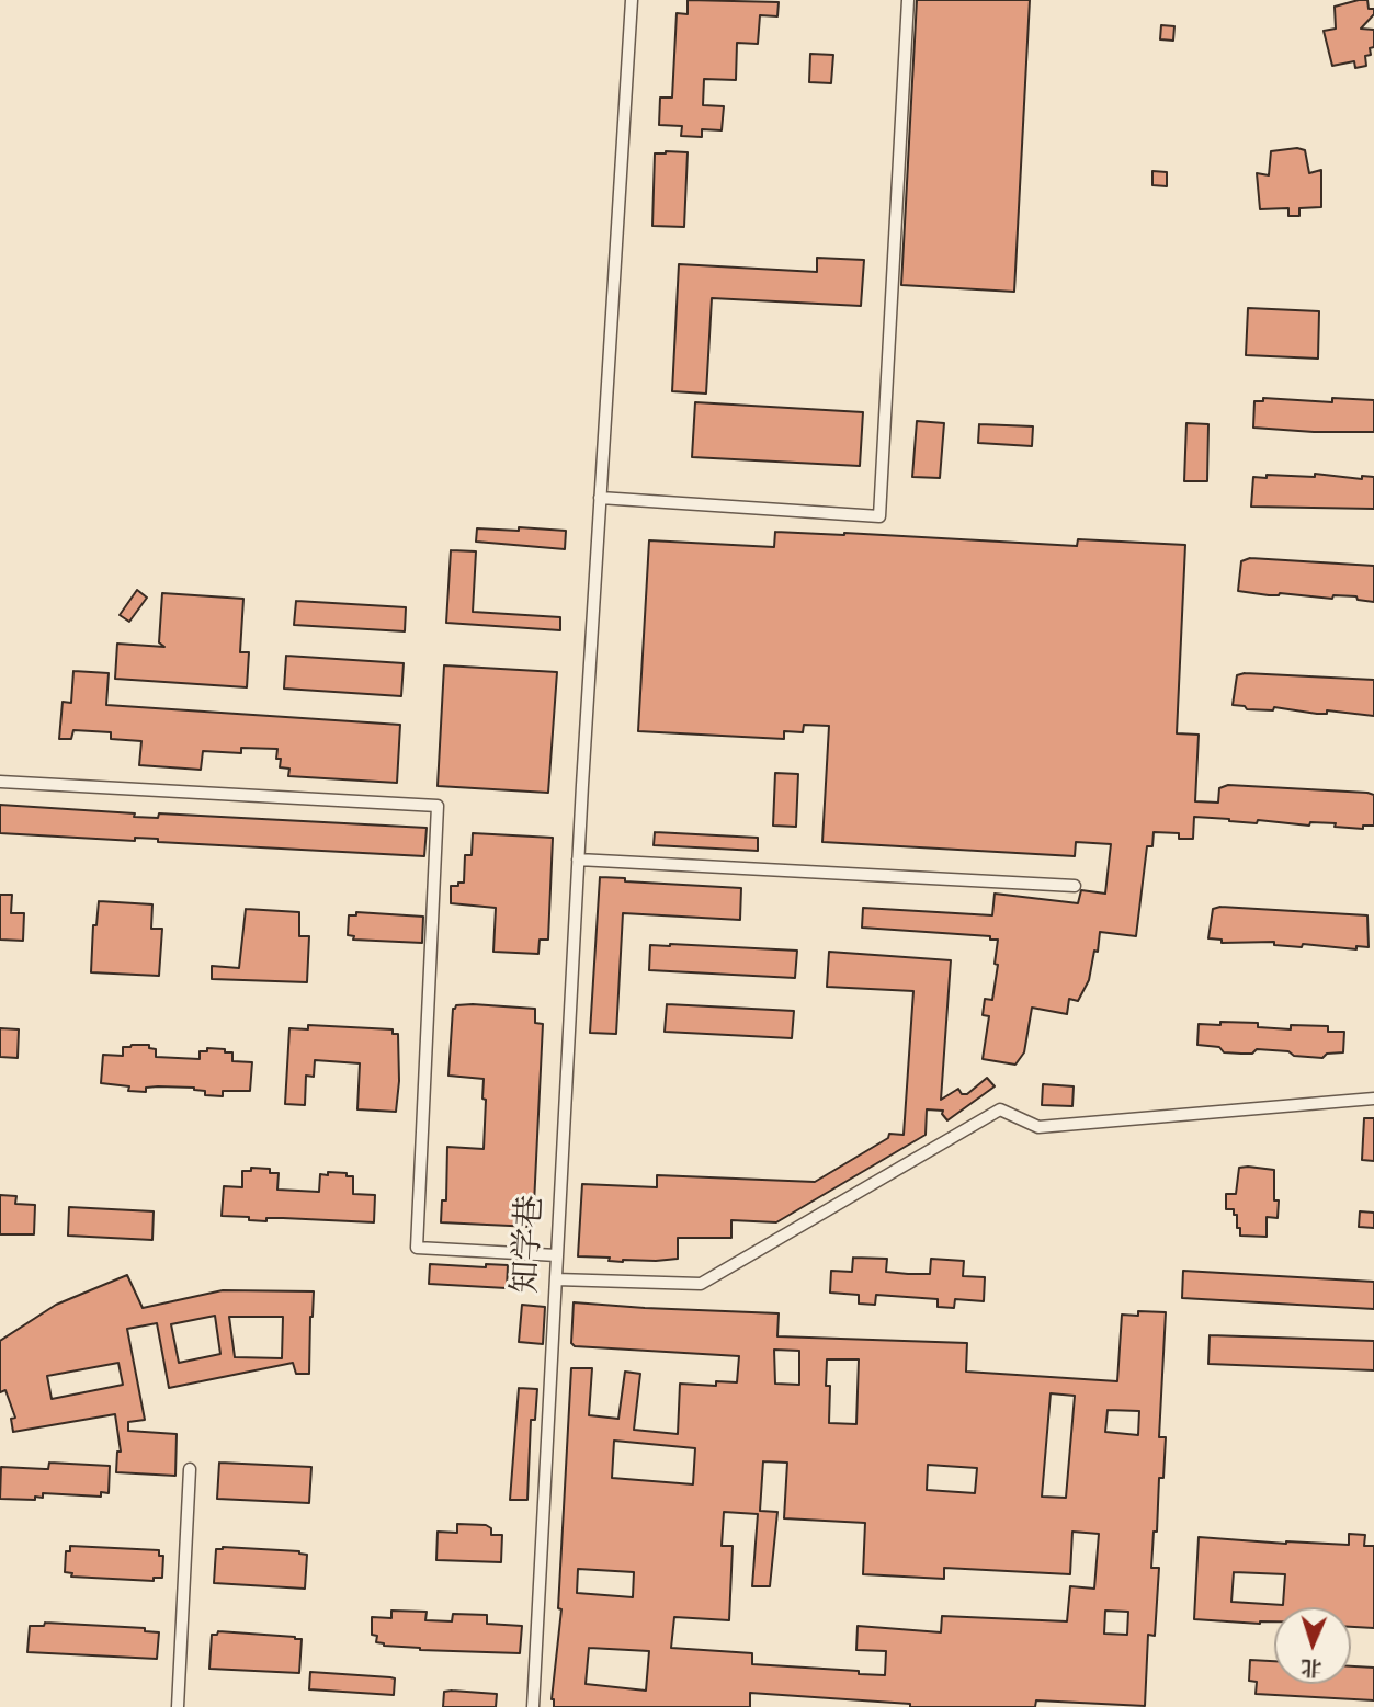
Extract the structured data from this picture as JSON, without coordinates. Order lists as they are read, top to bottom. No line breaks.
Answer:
{"streets":{"street":["知学巷"]},"north":"bottom"}
